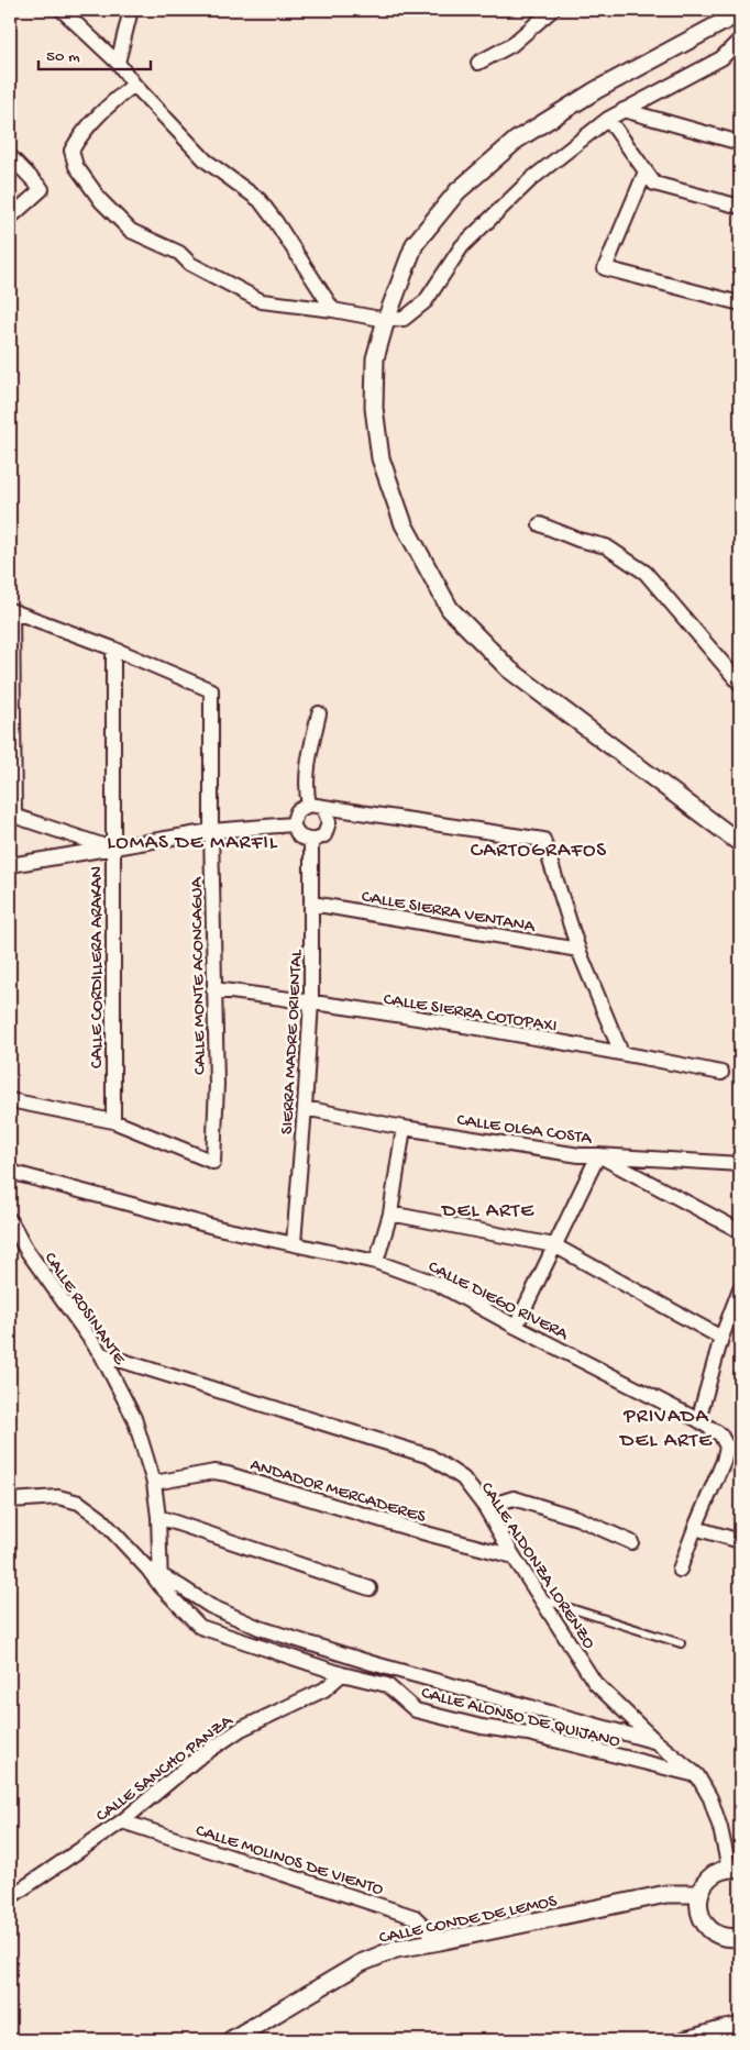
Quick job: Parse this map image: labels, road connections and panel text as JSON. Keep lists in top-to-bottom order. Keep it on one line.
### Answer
{"streets":{"street":["CALLE SIERRA VENTANA","CALLE CORDILLERA ARAKAN","CALLE MONTE ACONCAGUA","CALLE SIERRA COTOPAXI","SIERRA MADRE ORIENTAL","CALLE OLGA COSTA","CALLE DIEGO RIVERA","CALLE ROSINANTE","ANDADOR MERCADERES","CALLE ALDONZA LORENZO","CALLE ALONSO DE QUIJANO","CALLE SANCHO PANZA","CALLE MOLINOS DE VIENTO","CALLE CONDE DE LEMOS"]},"crossings":[["CALLE SIERRA VENTANA","SIERRA MADRE ORIENTAL"],["CALLE CORDILLERA ARAKAN","CALLE MONTE ACONCAGUA"],["CALLE MONTE ACONCAGUA","CALLE SIERRA COTOPAXI"],["CALLE SIERRA COTOPAXI","SIERRA MADRE ORIENTAL"],["SIERRA MADRE ORIENTAL","CALLE OLGA COSTA"],["SIERRA MADRE ORIENTAL","CALLE DIEGO RIVERA"],["CALLE ROSINANTE","ANDADOR MERCADERES"],["CALLE ROSINANTE","CALLE ALDONZA LORENZO"],["CALLE ROSINANTE","CALLE ALONSO DE QUIJANO"],["ANDADOR MERCADERES","CALLE ALDONZA LORENZO"],["CALLE ALDONZA LORENZO","CALLE ALONSO DE QUIJANO"],["CALLE ALONSO DE QUIJANO","CALLE SANCHO PANZA"],["CALLE SANCHO PANZA","CALLE MOLINOS DE VIENTO"],["CALLE MOLINOS DE VIENTO","CALLE CONDE DE LEMOS"]],"districts":["LOMAS DE MARFIL","CARTOGRAFOS","DEL ARTE","PRIVADA DEL ARTE"],"scale_bar":"50 m"}
